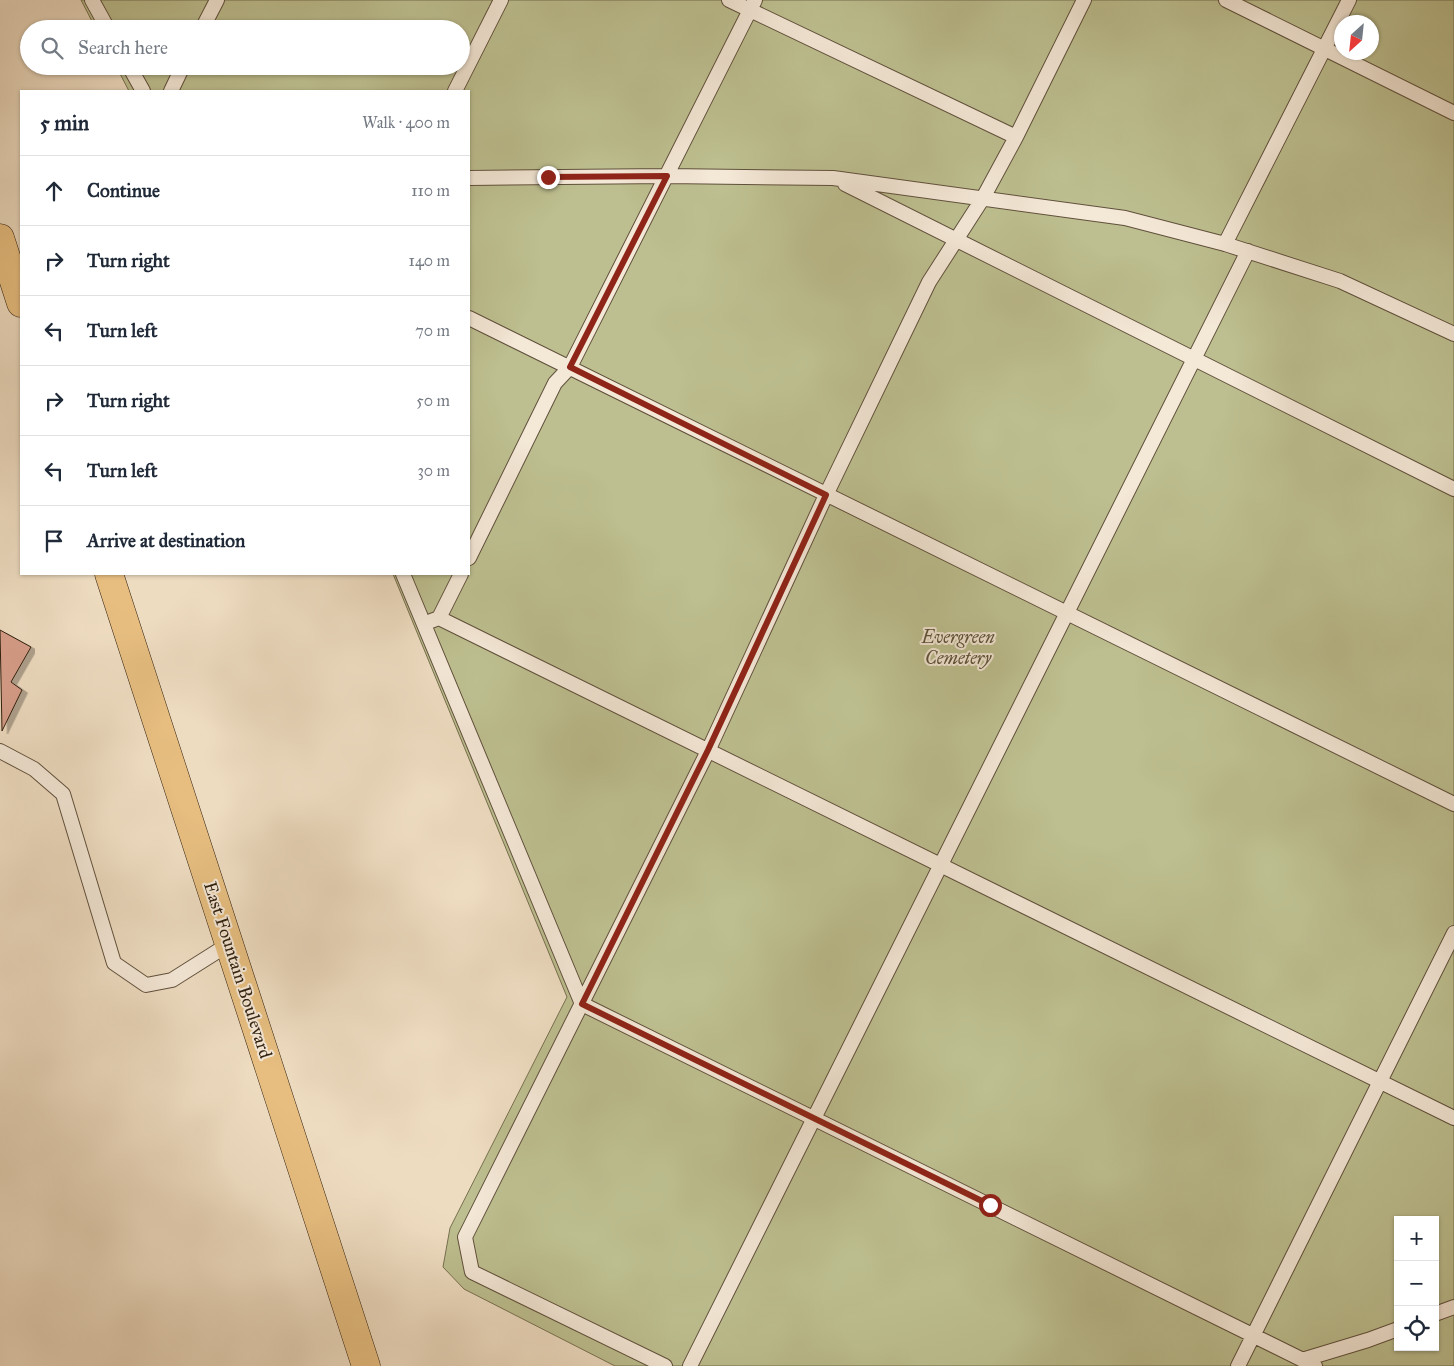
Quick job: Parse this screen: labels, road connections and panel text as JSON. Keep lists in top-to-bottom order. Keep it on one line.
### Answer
{"streets":{"main road":["East Fountain Boulevard"]},"parks":["Evergreen Cemetery"],"north":"bottom left","page":{"search":"Search here","heading":["5 min","Walk · 400 m"],"list":[["Continue","110 m"],["Turn right","140 m"],["Turn left","70 m"],["Turn right","50 m"],["Turn left","30 m"],"Arrive at destination"],"map_buttons":["+","−"]}}
